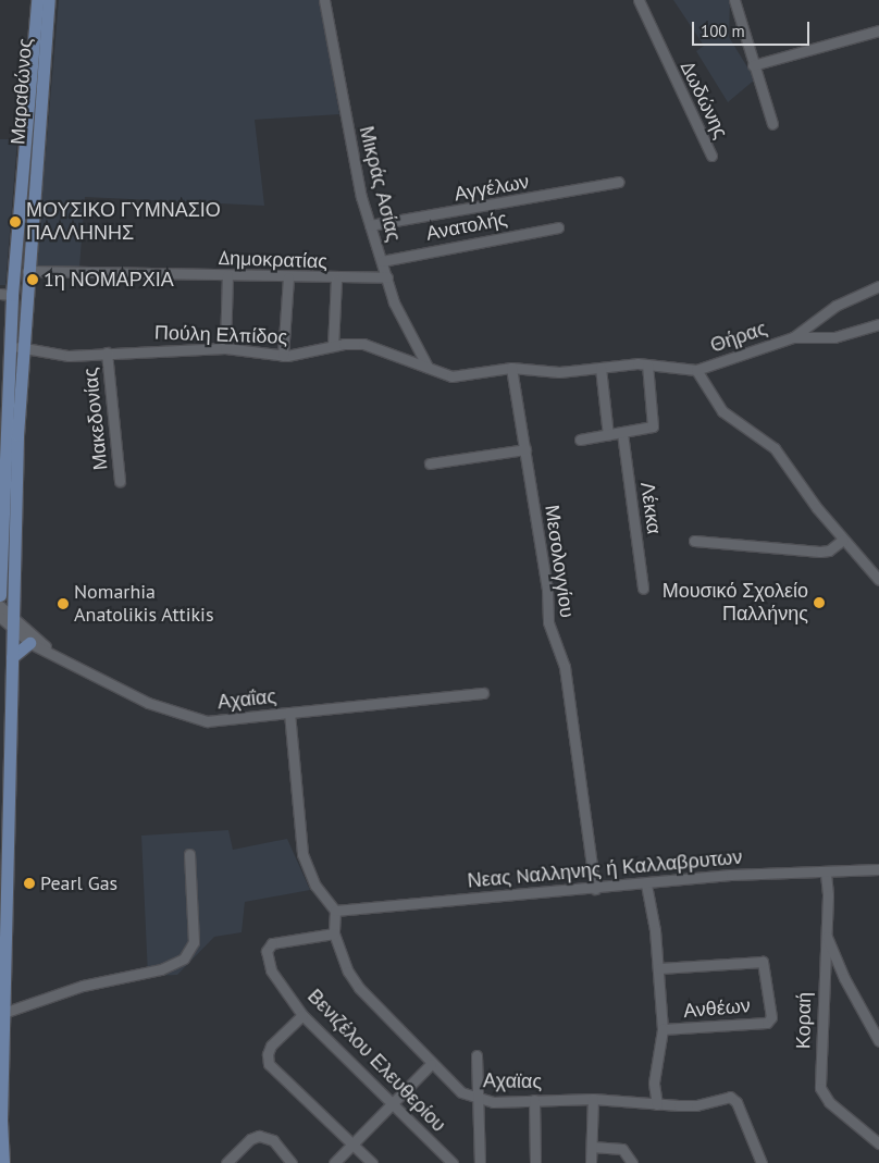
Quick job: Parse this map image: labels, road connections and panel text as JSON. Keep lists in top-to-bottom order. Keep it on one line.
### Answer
{"streets":{"main road":["Μαραθώνος"],"street":["Δωδώνης","Μικράς Ασίας","Αγγέλων","Ανατολής","Δημοκρατίας","Πούλη Ελπίδος","Θήρας","Μακεδονίας","Λέκκα","Μεσολογγίου","Αχαΐας","Νεας Nαλληνης ή Καλλαβρυτων","Ανθέων","Κοραή","Βενιζέλου Ελευθερίου","Αχαϊας"]},"crossings":[["Μαραθώνος","Δημοκρατίας"],["Μαραθώνος","Πούλη Ελπίδος"],["Μαραθώνος","Αχαΐας"],["Μικράς Ασίας","Αγγέλων"],["Μικράς Ασίας","Ανατολής"],["Μικράς Ασίας","Δημοκρατίας"],["Μικράς Ασίας","Πούλη Ελπίδος"],["Πούλη Ελπίδος","Θήρας"],["Πούλη Ελπίδος","Μακεδονίας"],["Πούλη Ελπίδος","Μεσολογγίου"],["Μεσολογγίου","Νεας Nαλληνης ή Καλλαβρυτων"],["Αχαΐας","Νεας Nαλληνης ή Καλλαβρυτων"],["Αχαΐας","Αχαϊας"],["Νεας Nαλληνης ή Καλλαβρυτων","Ανθέων"],["Νεας Nαλληνης ή Καλλαβρυτων","Κοραή"],["Νεας Nαλληνης ή Καλλαβρυτων","Αχαϊας"],["Βενιζέλου Ελευθερίου","Αχαϊας"]],"places":["ΜΟΥΣΙΚΟ ΓΥΜΝΑΣΙΟ ΠΑΛΛΗΝΗΣ","1η ΝΟΜΑΡΧΙΑ","Μουσικό Σχολείο Παλλήνης","Nomarhia Anatolikis Attikis","Pearl Gas"],"scale_bar":"100 m"}
